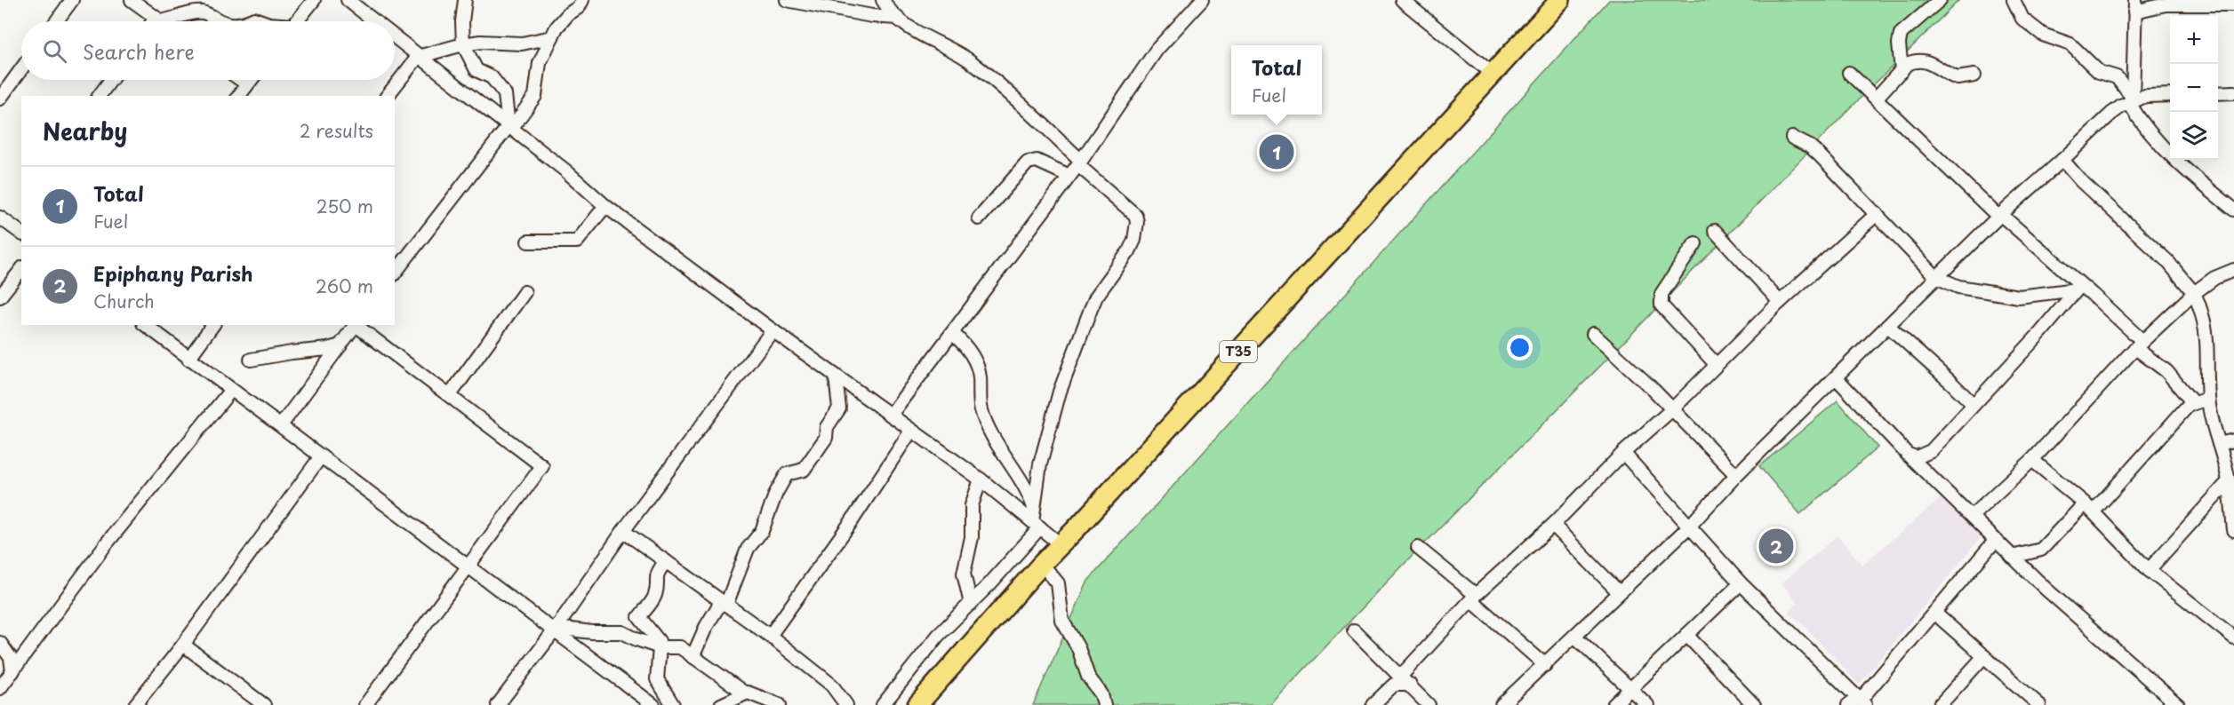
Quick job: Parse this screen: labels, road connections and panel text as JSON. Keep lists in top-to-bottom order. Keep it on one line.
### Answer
{"streets":{"highway":["T35"]},"page":{"map_buttons":["+","−"],"search":"Search here","popup":["Total","Fuel"],"heading":["Nearby","2 results"],"pins":["1","2"],"list":[{"mark":"1","name":"Total","note":"Fuel","value":"250 m"},{"mark":"2","name":"Epiphany Parish","note":"Church","value":"260 m"}]}}
